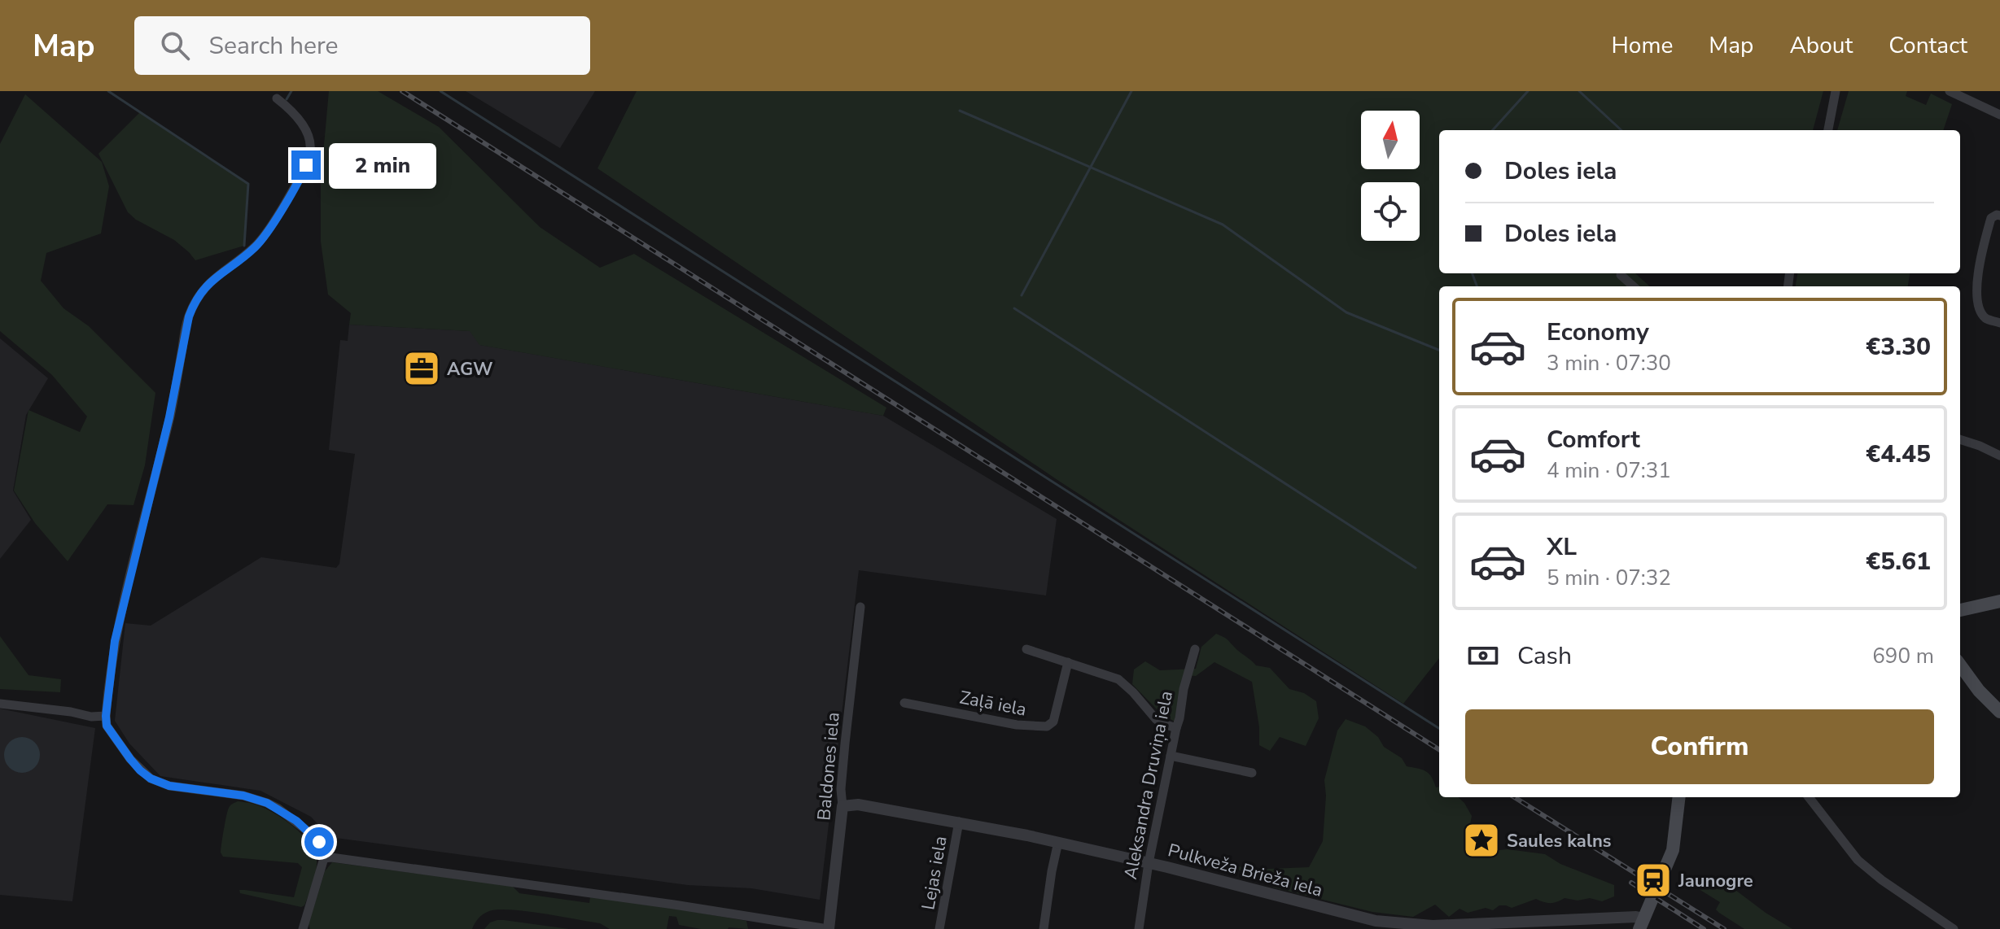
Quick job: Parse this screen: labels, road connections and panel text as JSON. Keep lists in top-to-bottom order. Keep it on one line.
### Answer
{"streets":{"street":["Zaļā iela","Baldones iela","Aleksandra Druviņa iela","Pulkveža Brieža iela","Lejas iela"]},"crossings":[["Baldones iela","Pulkveža Brieža iela"],["Aleksandra Druviņa iela","Pulkveža Brieža iela"],["Pulkveža Brieža iela","Lejas iela"]],"places":{"office":["AGW"],"place":["Saules kalns"],"station":["Jaunogre"]},"north":"top","page":{"header":"Map","search":"Search here","nav":["Home","Map","About","Contact"],"banner":["Doles iela","Doles iela"],"bubble":"2 min","list":[{"name":"Economy","note":"3 min · 07:30","value":"€3.30"},{"name":"Comfort","note":"4 min · 07:31","value":"€4.45"},{"name":"XL","note":"5 min · 07:32","value":"€5.61"}],"pay":["Cash","690 m"],"buttons":"Confirm"}}
